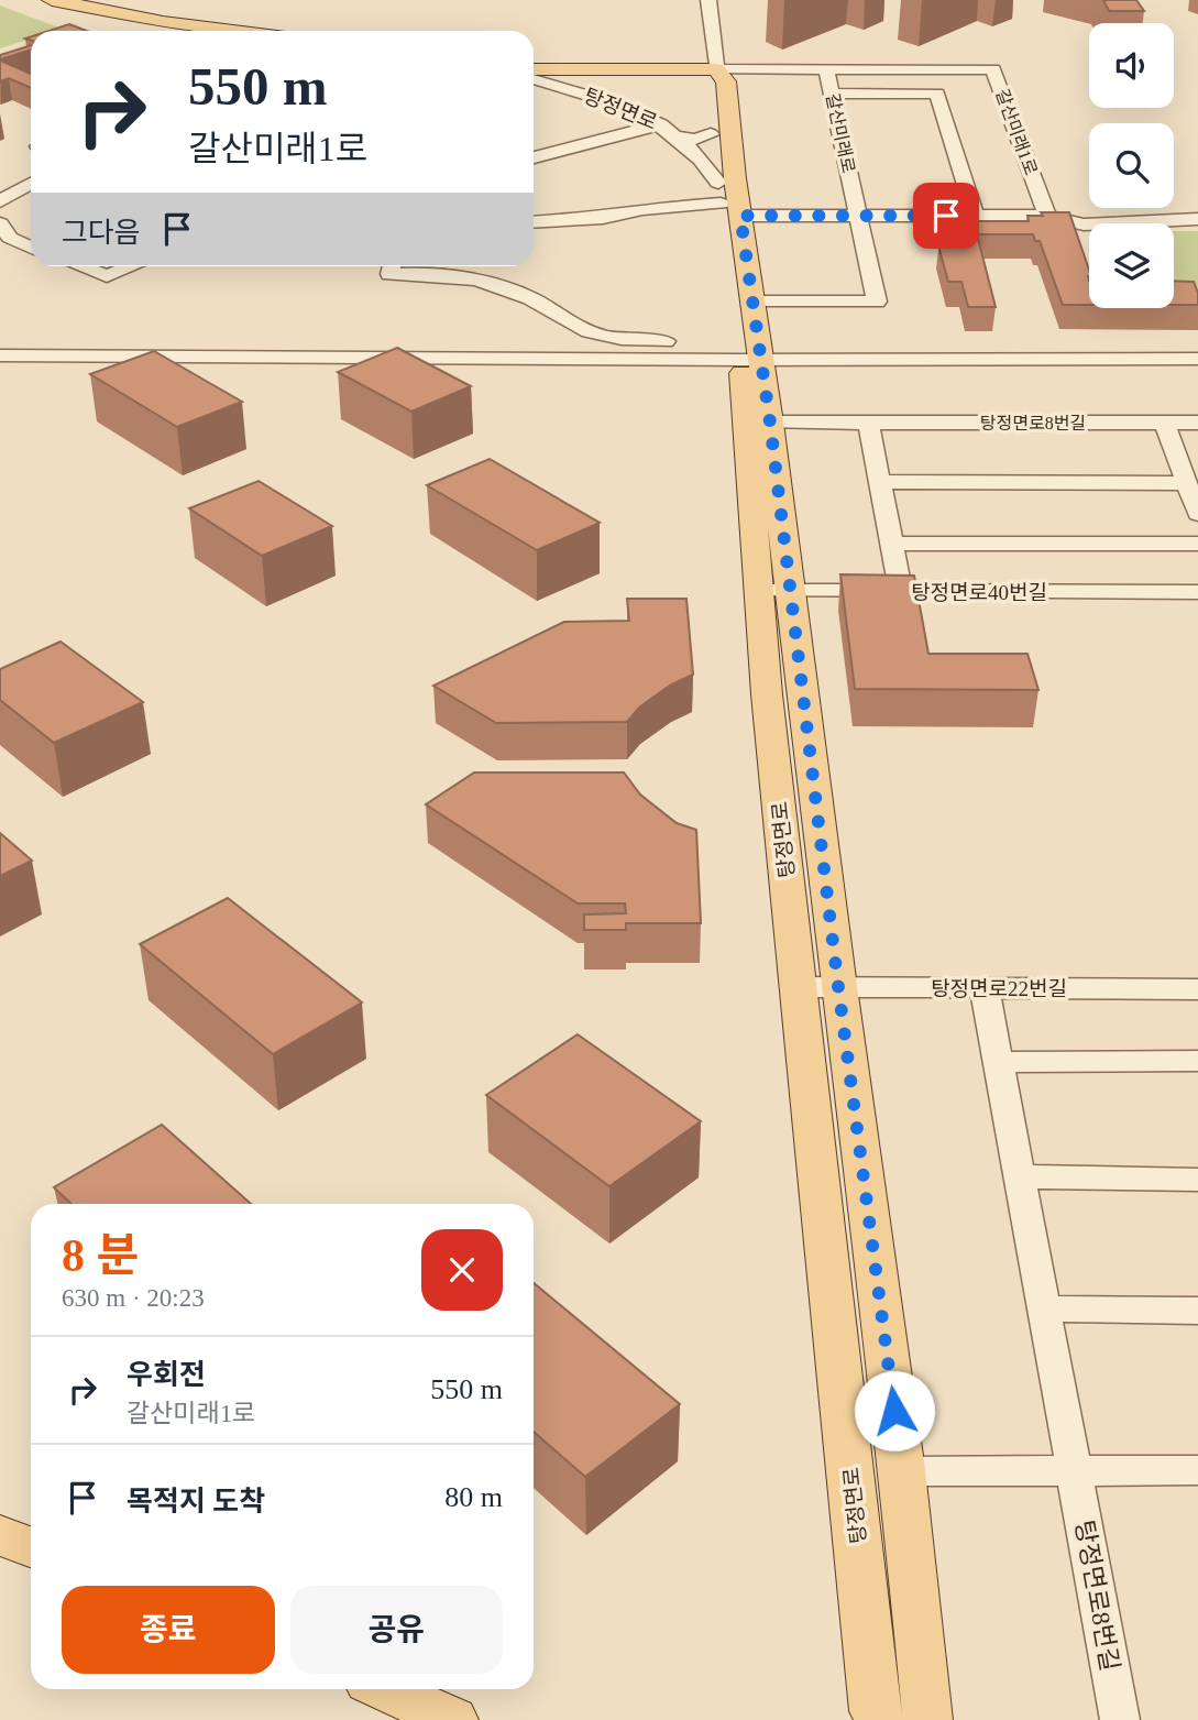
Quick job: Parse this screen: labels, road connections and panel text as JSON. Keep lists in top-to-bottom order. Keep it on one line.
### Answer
{"streets":{"main road":["탕정면로","갈산미래1로"],"street":["갈산미래로","탕정면로8번길","탕정면로40번길","탕정면로22번길"]},"crossings":[["탕정면로","갈산미래로"],["탕정면로","탕정면로8번길"],["탕정면로","탕정면로40번길"],["탕정면로","탕정면로22번길"],["갈산미래1로","갈산미래로"],["탕정면로8번길","탕정면로22번길"]],"page":{"turn":["550 m","갈산미래1로"],"then":"그다음","heading":["8 분","630 m · 20:23"],"list":[{"name":"우회전","note":"갈산미래1로","value":"550 m"},{"name":"목적지 도착","value":"80 m"}],"buttons":["종료","공유"]}}
